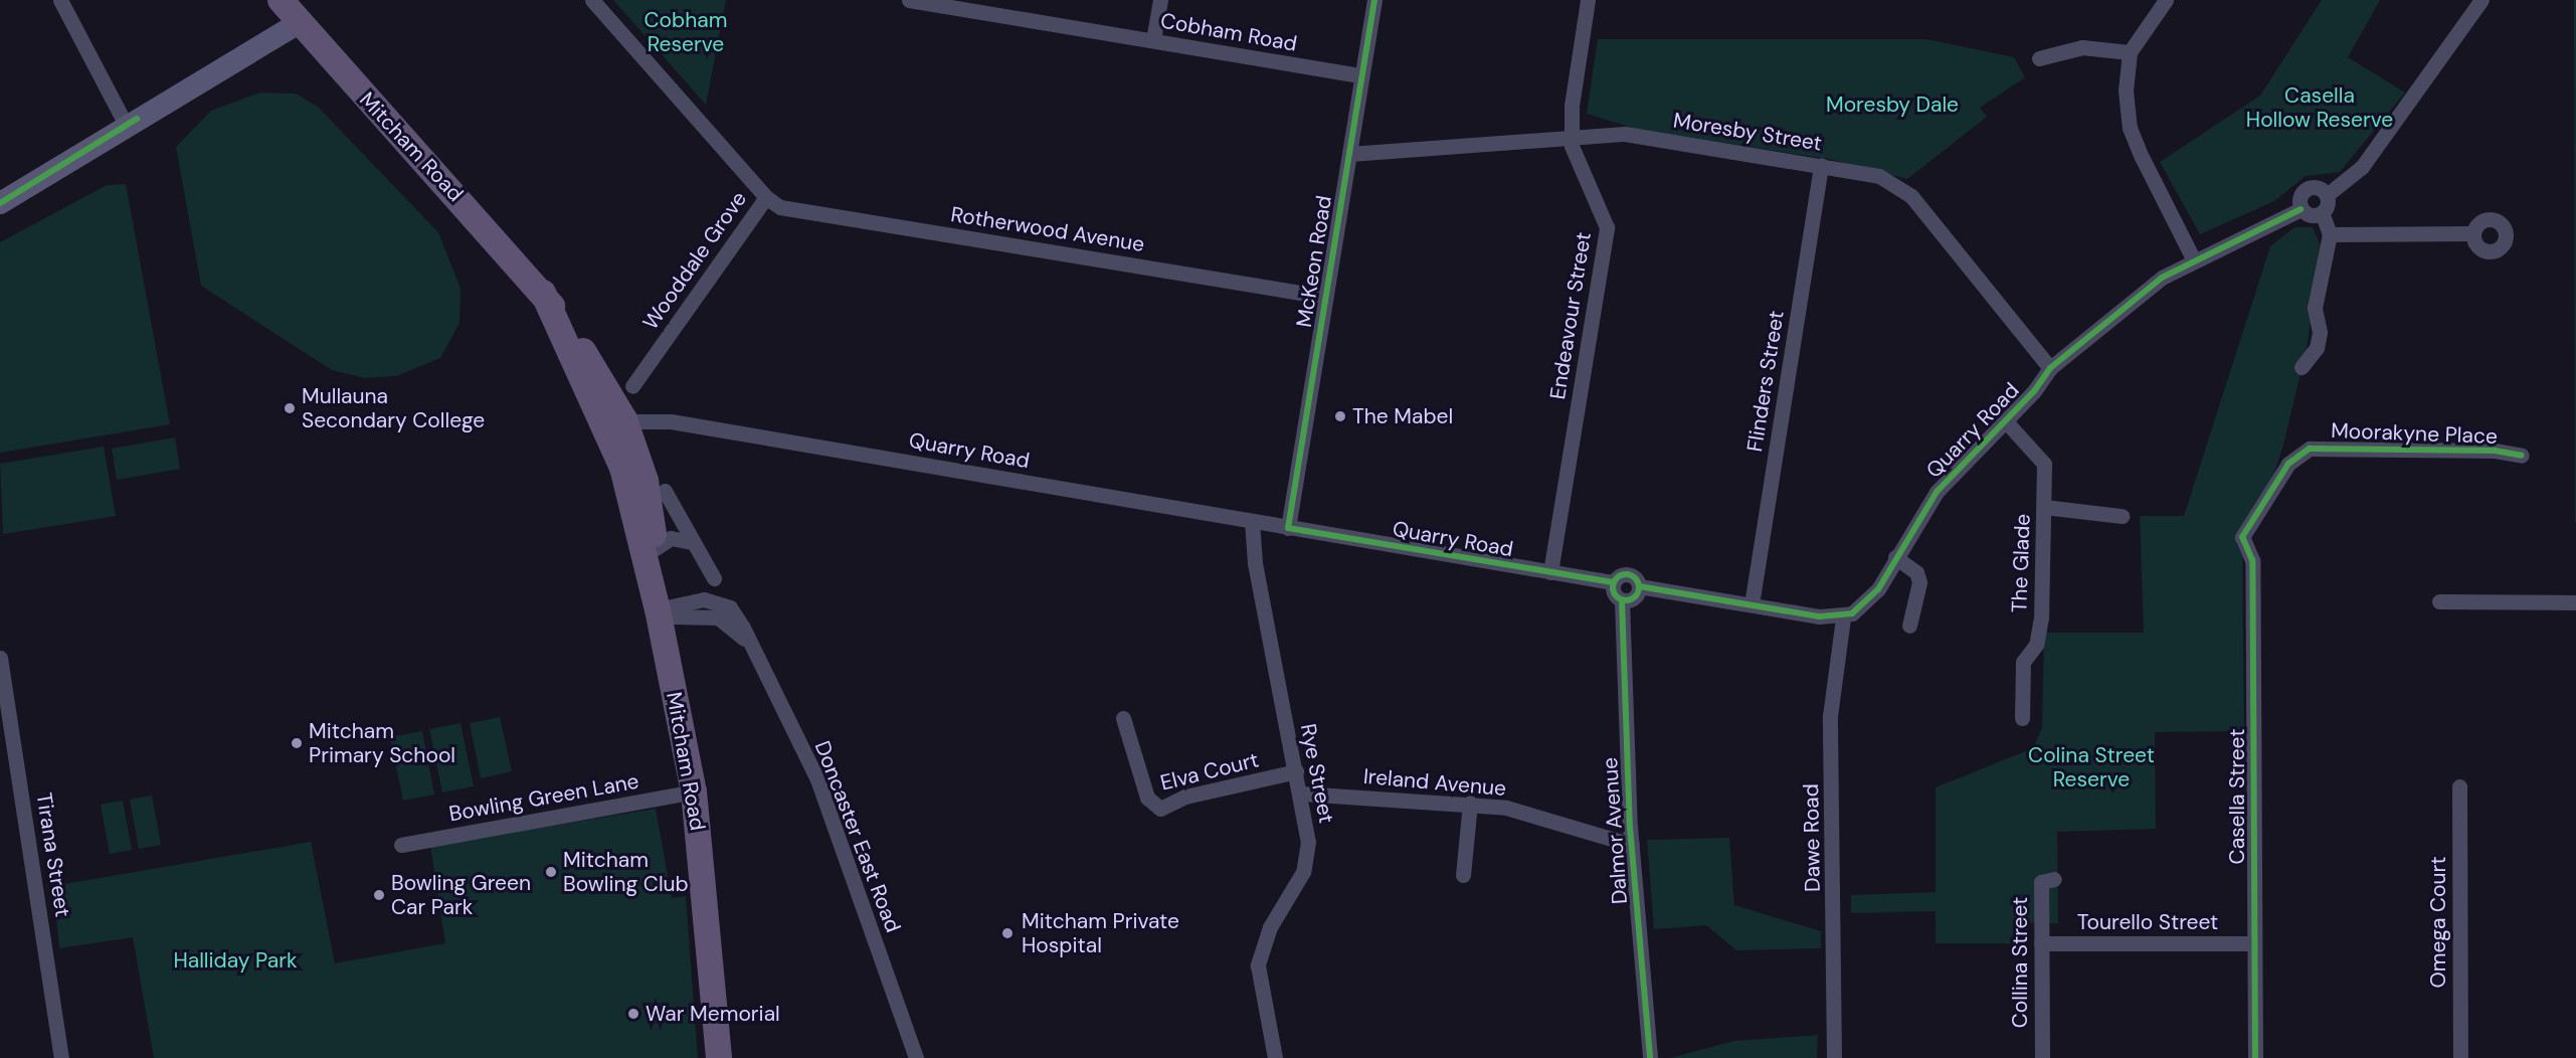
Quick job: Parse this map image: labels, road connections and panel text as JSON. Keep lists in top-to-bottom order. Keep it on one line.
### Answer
{"streets":{"main road":["Mitcham Road"],"street":["Cobham Road","Moresby Street","Rotherwood Avenue","Wooddale Grove","McKeon Road","Endeavour Street","Flinders Street","Quarry Road","Moorakyne Place","The Glade","Elva Court","Rye Street","Ireland Avenue","Casella Street","Bowling Green Lane","Dalmor Avenue","Doncaster East Road","Dawe Road","Tirana Street","Tourello Street","Omega Court","Collina Street"]},"crossings":[["Cobham Road","McKeon Road"],["Moresby Street","McKeon Road"],["Moresby Street","Endeavour Street"],["Moresby Street","Flinders Street"],["Moresby Street","Quarry Road"],["Mitcham Road","Quarry Road"],["Mitcham Road","Bowling Green Lane"],["Mitcham Road","Doncaster East Road"],["Rotherwood Avenue","Wooddale Grove"],["Rotherwood Avenue","McKeon Road"],["McKeon Road","Quarry Road"],["Endeavour Street","Quarry Road"],["Flinders Street","Quarry Road"],["Quarry Road","The Glade"],["Quarry Road","Rye Street"],["Quarry Road","Dalmor Avenue"],["Quarry Road","Dawe Road"],["Moorakyne Place","Casella Street"],["Elva Court","Rye Street"],["Rye Street","Ireland Avenue"],["Ireland Avenue","Dalmor Avenue"],["Casella Street","Tourello Street"],["Tourello Street","Collina Street"]],"parks":["Cobham Reserve","Casella Hollow Reserve","Moresby Dale","Colina Street Reserve","Halliday Park"],"places":["Mullauna Secondary College","The Mabel","Mitcham Primary School","Mitcham Bowling Club","Bowling Green Car Park","Mitcham Private Hospital","War Memorial"]}
